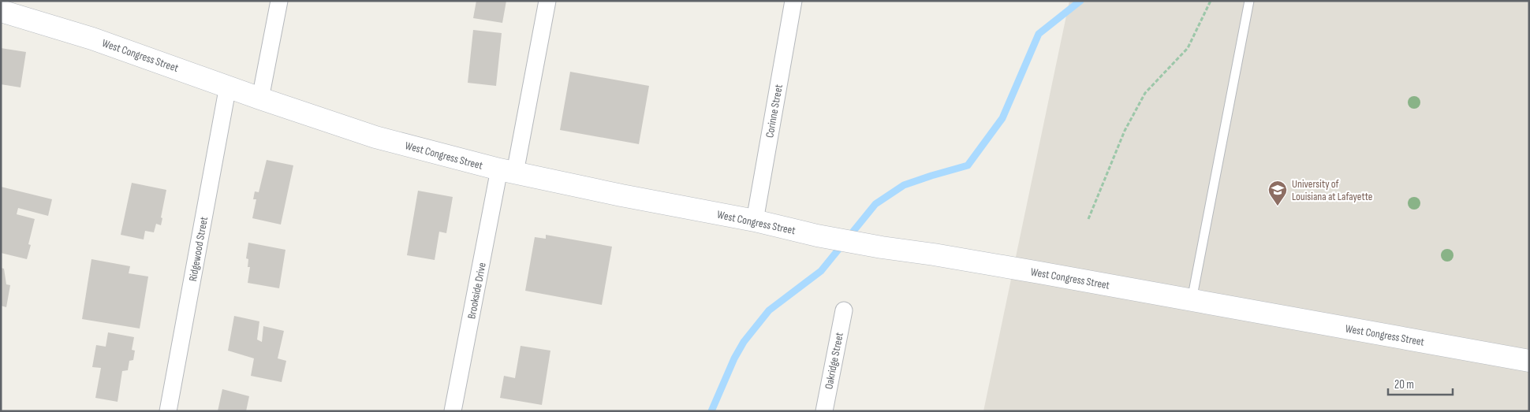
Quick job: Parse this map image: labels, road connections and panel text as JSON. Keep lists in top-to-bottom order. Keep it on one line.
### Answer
{"streets":{"main road":["West Congress Street"],"street":["Corinne Street","Ridgewood Street","Brookside Drive","Oakridge Street"]},"crossings":[["West Congress Street","Corinne Street"],["West Congress Street","Ridgewood Street"],["West Congress Street","Brookside Drive"]],"places":{"school or university":["University of Louisiana at Lafayette"]},"scale_bar":"20 m"}
